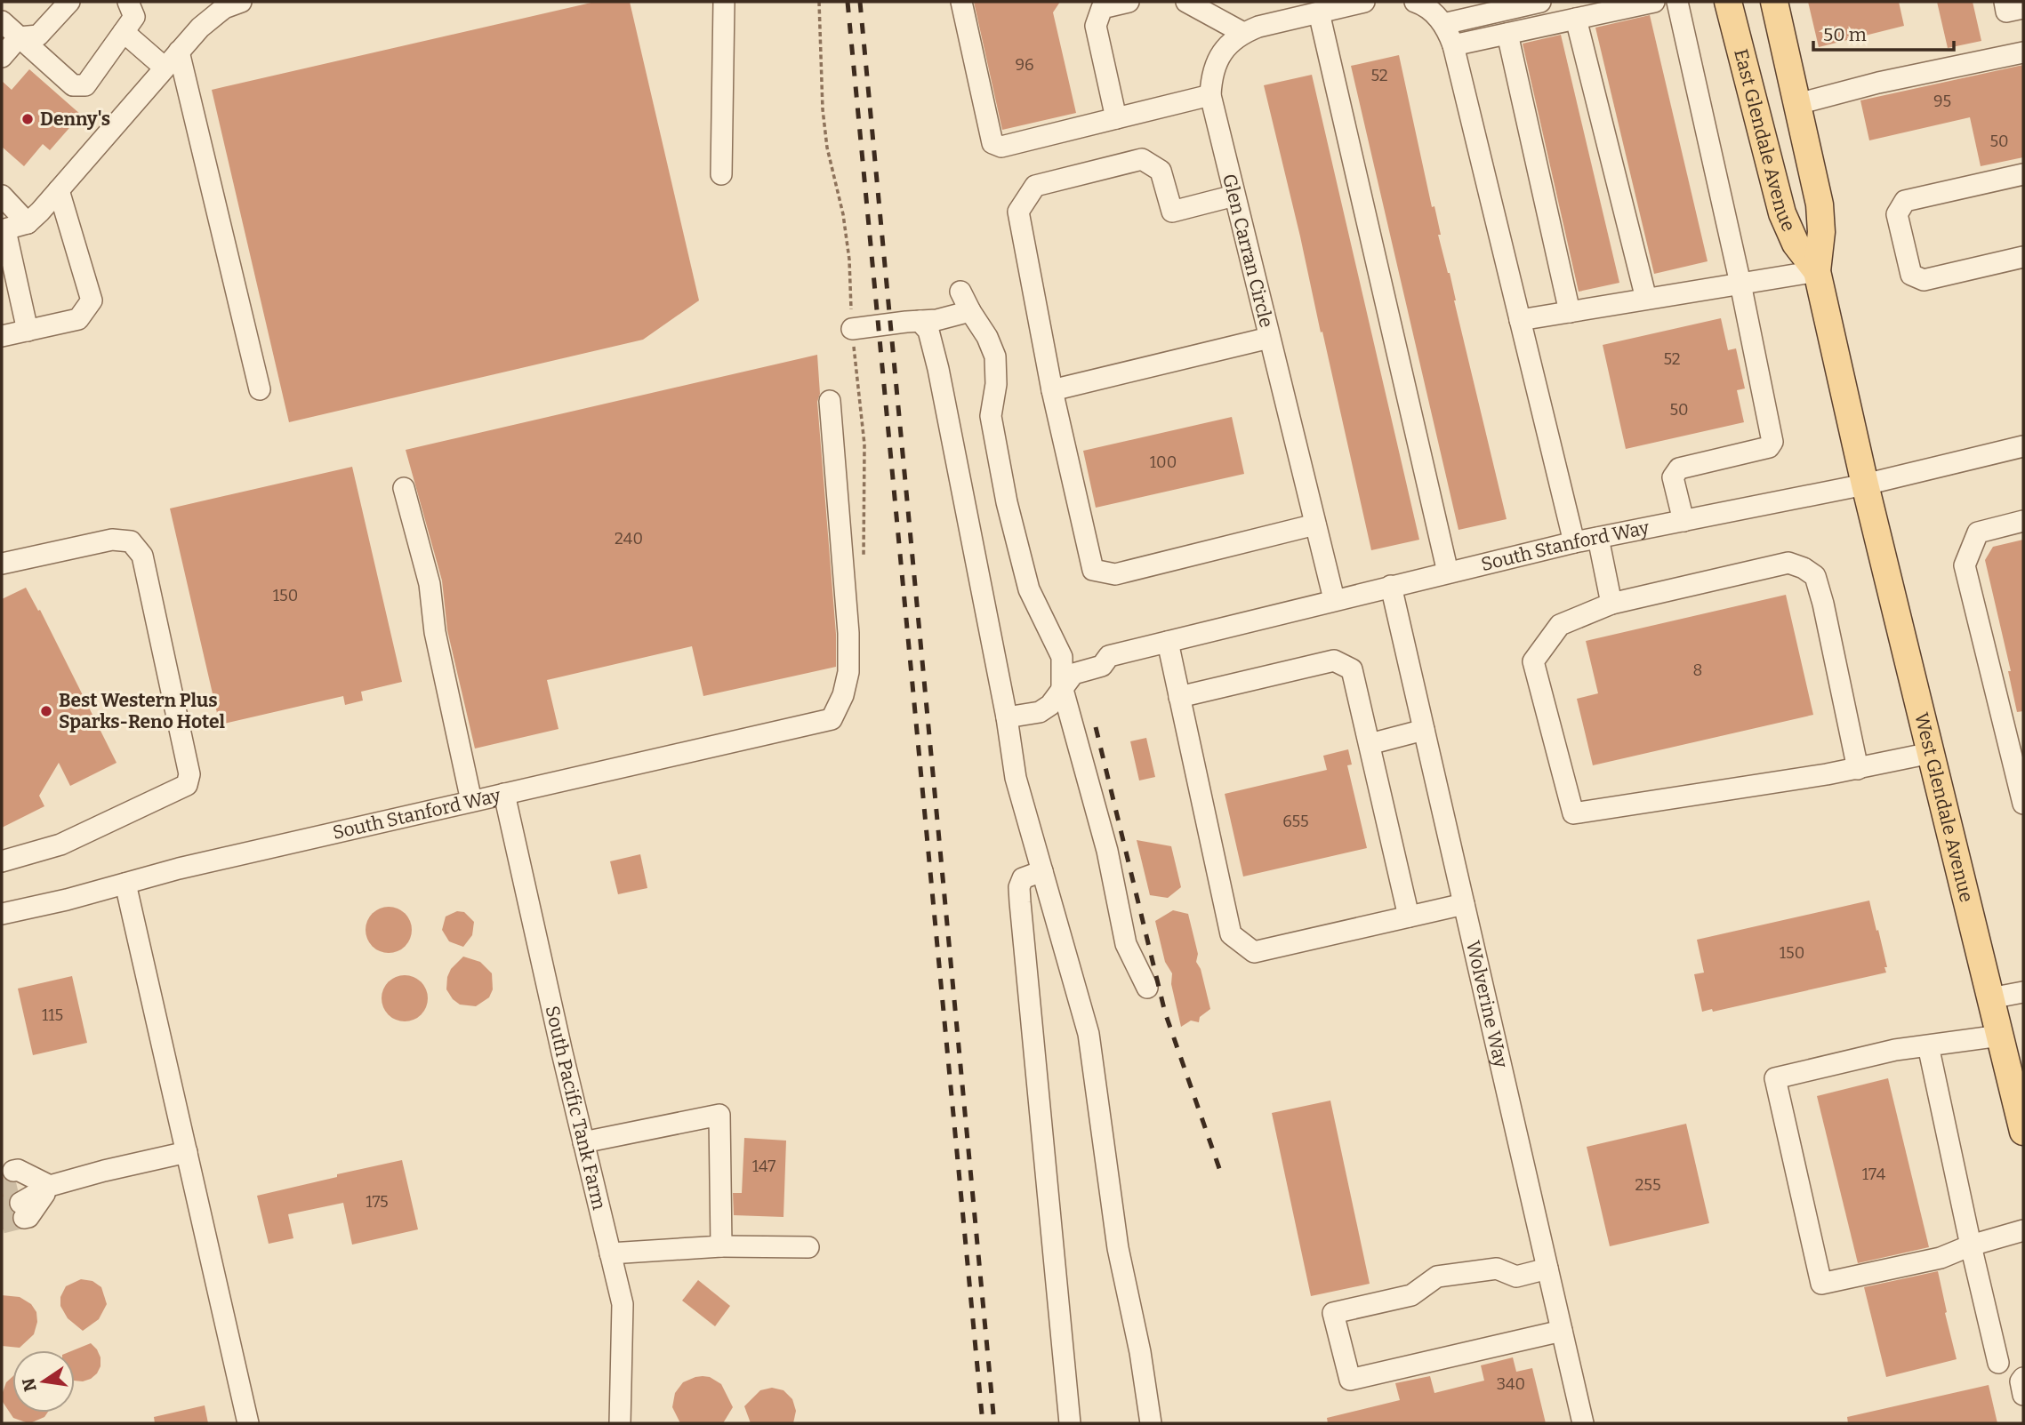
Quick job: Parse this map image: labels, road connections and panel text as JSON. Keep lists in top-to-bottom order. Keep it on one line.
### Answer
{"streets":{"main road":["East Glendale Avenue","West Glendale Avenue"],"street":["Glen Carran Circle","South Stanford Way","Wolverine Way","South Pacific Tank Farm"]},"crossings":[["East Glendale Avenue","South Stanford Way"],["East Glendale Avenue","West Glendale Avenue"],["Glen Carran Circle","South Stanford Way"],["South Stanford Way","West Glendale Avenue"],["South Stanford Way","Wolverine Way"],["South Stanford Way","South Pacific Tank Farm"]],"places":["Denny's","Best Western Plus Sparks-Reno Hotel"],"house_numbers":["96","52","95","50","52","50","100","240","150","8","655","150","115","147","174","255","175","340"],"scale_bar":"50 m","north":"left"}
